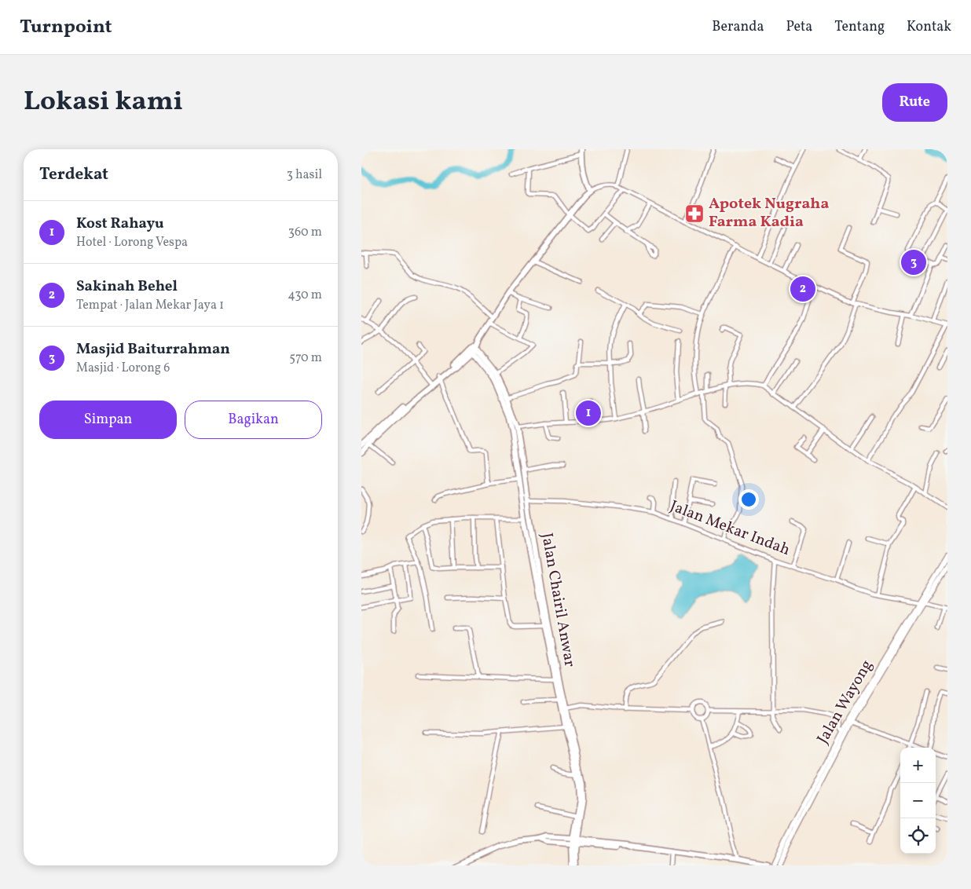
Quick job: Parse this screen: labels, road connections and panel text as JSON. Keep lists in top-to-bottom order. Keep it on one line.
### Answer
{"streets":{"main road":["Jalan Chairil Anwar"],"street":["Jalan Mekar Indah","Jalan Wayong"]},"crossings":[["Jalan Mekar Indah","Jalan Chairil Anwar"],["Jalan Mekar Indah","Jalan Wayong"]],"places":{"pharmacy":["Apotek Nugraha Farma Kadia"]},"page":{"header":"Turnpoint","nav":["Beranda","Peta","Tentang","Kontak"],"title":"Lokasi kami","buttons":["Rute",["Simpan","Bagikan"]],"heading":["Terdekat","3 hasil"],"list":[{"mark":"1","name":"Kost Rahayu","note":"Hotel · Lorong Vespa","value":"360 m"},{"mark":"2","name":"Sakinah Behel","note":"Tempat · Jalan Mekar Jaya 1","value":"430 m"},{"mark":"3","name":"Masjid Baiturrahman","note":"Masjid · Lorong 6","value":"570 m"}],"pins":["3","2","1"],"map_buttons":["+","−"]}}
